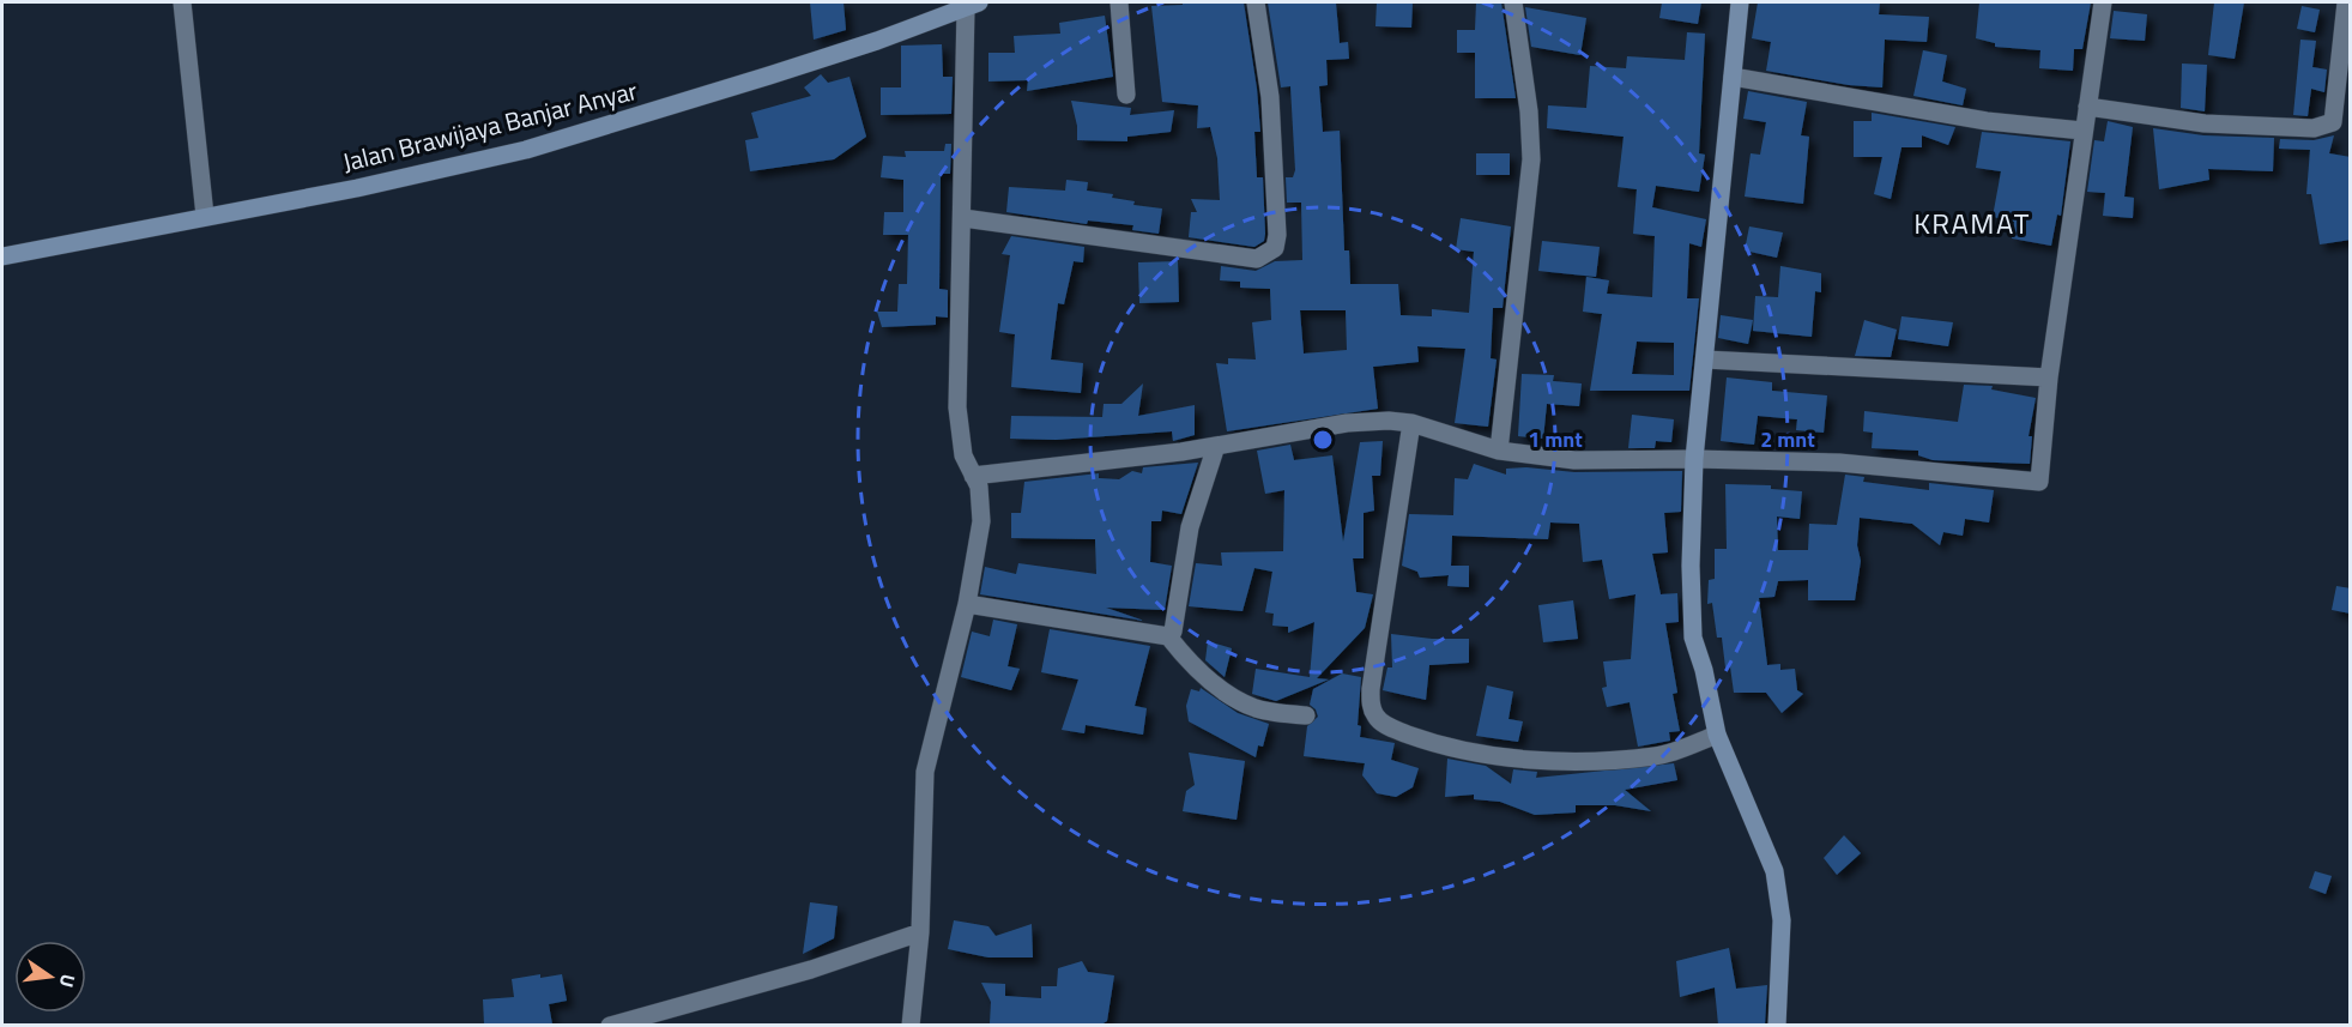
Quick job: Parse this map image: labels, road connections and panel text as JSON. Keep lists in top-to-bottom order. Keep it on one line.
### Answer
{"streets":{"street":["Jalan Brawijaya Banjar Anyar"]},"districts":["KRAMAT"],"north":"right","rings":["1 mnt","2 mnt"]}
